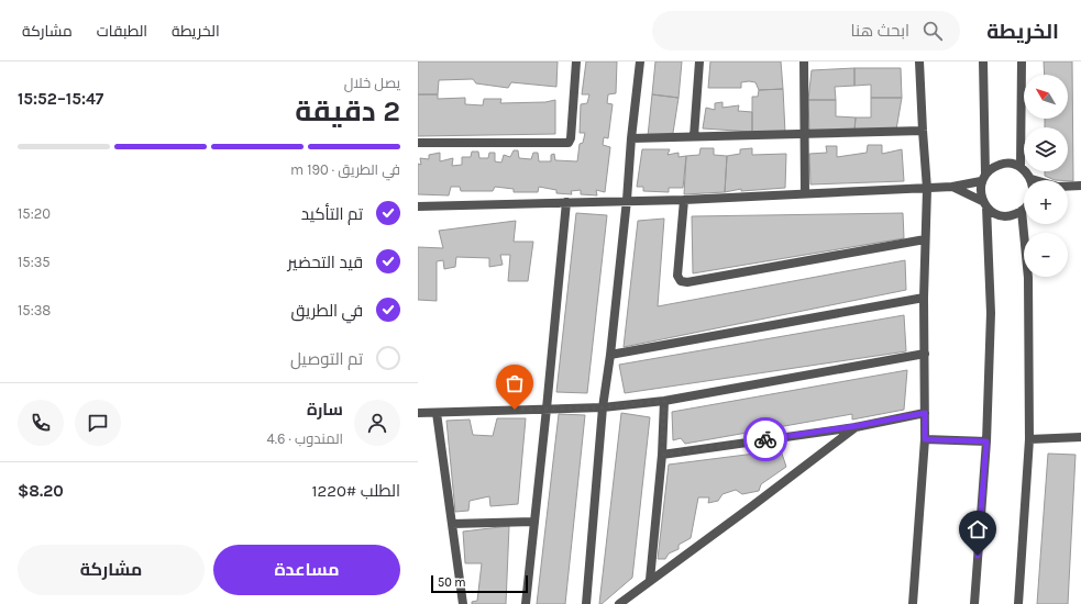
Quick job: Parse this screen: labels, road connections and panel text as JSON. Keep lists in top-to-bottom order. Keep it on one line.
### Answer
{"scale_bar":"50 m","north":"top left","page":{"header":"الخريطة","search":"ابحث هنا","nav":["الخريطة","الطبقات","مشاركة"],"heading":["2 دقيقة","يصل خلال","15:47–15:52"],"panel":["سارة","المندوب · 4.6","الطلب #1220","$8.20"],"map_buttons":["+","−"],"bar":"في الطريق · 190 m","list":[["تم التأكيد","15:20"],["قيد التحضير","15:35"],["في الطريق","15:38"],"تم التوصيل"],"buttons":["مساعدة","مشاركة"],"scale":"50 m"}}
